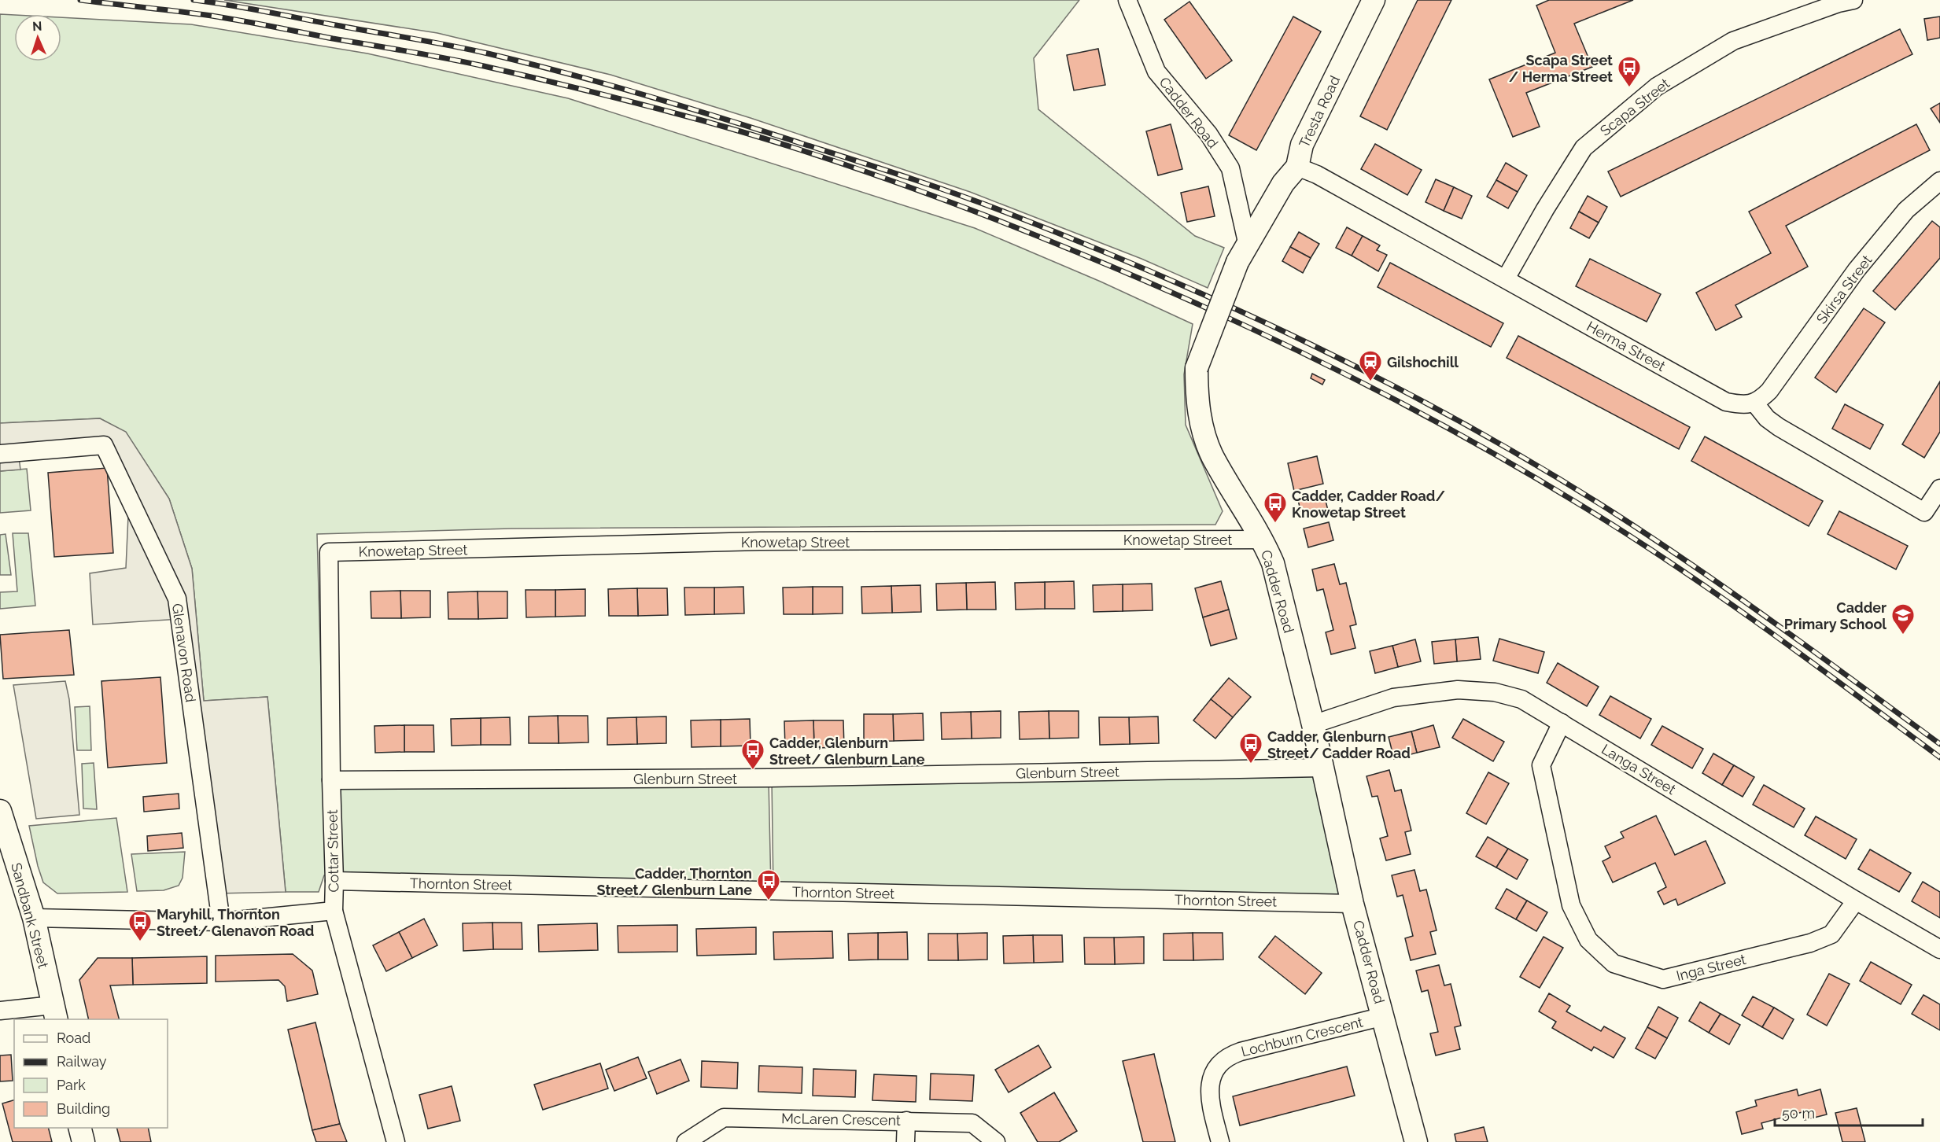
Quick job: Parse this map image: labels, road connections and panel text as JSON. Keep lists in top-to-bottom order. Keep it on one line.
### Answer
{"streets":{"street":["Scapa Street","Tresta Road","Cadder Road","Skirsa Street","Herma Street","Knowetap Street","Glenavon Road","Langa Street","Glenburn Street","Cottar Street","Thornton Street","Sandbank Street","Inga Street","Lochburn Crescent","McLaren Crescent"]},"crossings":[["Scapa Street","Herma Street"],["Tresta Road","Cadder Road"],["Tresta Road","Herma Street"],["Cadder Road","Knowetap Street"],["Cadder Road","Langa Street"],["Cadder Road","Glenburn Street"],["Cadder Road","Thornton Street"],["Cadder Road","Lochburn Crescent"],["Skirsa Street","Herma Street"],["Knowetap Street","Cottar Street"],["Langa Street","Inga Street"],["Glenburn Street","Cottar Street"],["Cottar Street","Thornton Street"]],"places":{"bus stop":["Scapa Street / Herma Street","Cadder, Cadder Road/ Knowetap Street","Cadder, Glenburn Street/ Cadder Road","Cadder, Glenburn Street/ Glenburn Lane","Cadder, Thornton Street/ Glenburn Lane","Maryhill, Thornton Street/ Glenavon Road"],"station":["Gilshochill"],"school or university":["Cadder Primary School"]},"legend":["Road","Railway","Park","Building"],"scale_bar":"50 m","north":"top"}
